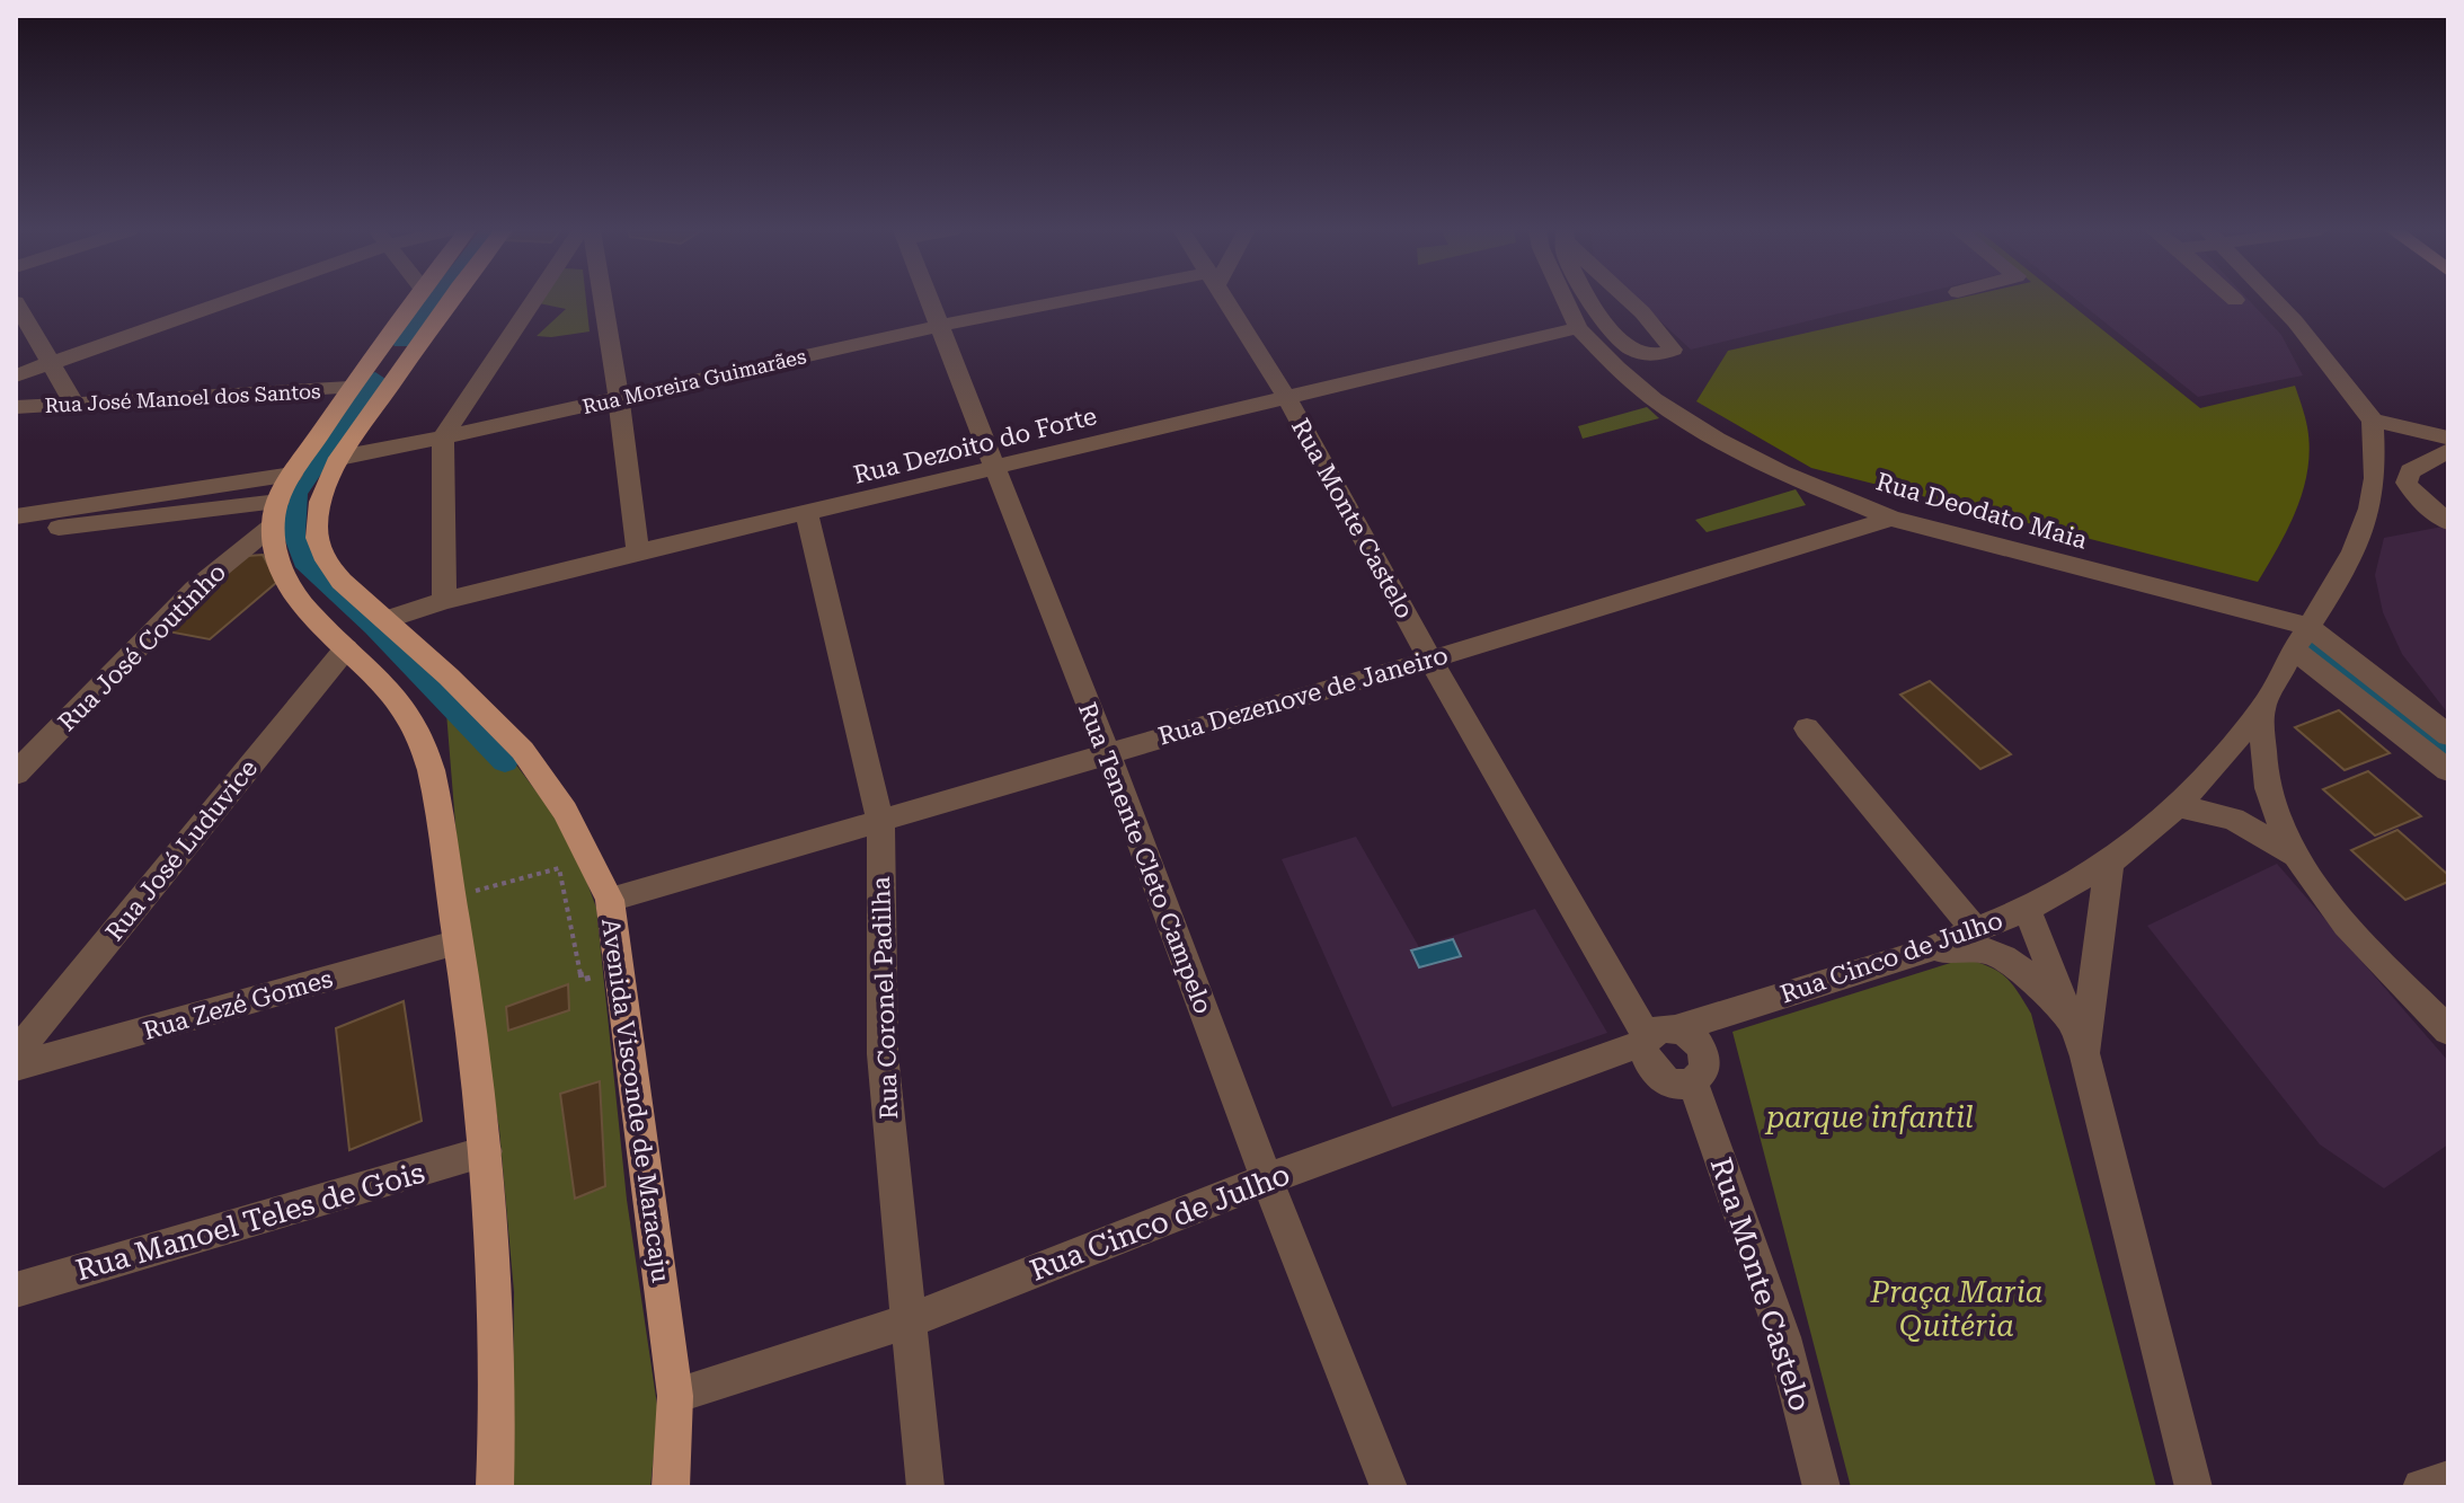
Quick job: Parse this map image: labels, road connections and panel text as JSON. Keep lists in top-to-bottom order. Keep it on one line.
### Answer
{"streets":{"main road":["Avenida Visconde de Maracaju"],"street":["Rua Moreira Guimarães","Rua José Manoel dos Santos","Rua Dezoito do Forte","Rua Deodato Maia","Rua Monte Castelo","Rua José Coutinho","Rua Dezenove de Janeiro","Rua José Luduvice","Rua Tenente Cleto Campelo","Rua Cinco de Julho","Rua Coronel Padilha","Rua Zezé Gomes","Rua Manoel Teles de Gois"]},"crossings":[["Rua Moreira Guimarães","Rua Tenente Cleto Campelo"],["Rua Moreira Guimarães","Avenida Visconde de Maracaju"],["Rua Dezoito do Forte","Rua Deodato Maia"],["Rua Dezoito do Forte","Rua Monte Castelo"],["Rua Dezoito do Forte","Rua Tenente Cleto Campelo"],["Rua Dezoito do Forte","Rua Coronel Padilha"],["Rua Dezoito do Forte","Avenida Visconde de Maracaju"],["Rua Deodato Maia","Rua Dezenove de Janeiro"],["Rua Deodato Maia","Rua Cinco de Julho"],["Rua Monte Castelo","Rua Dezenove de Janeiro"],["Rua Monte Castelo","Rua Cinco de Julho"],["Rua Dezenove de Janeiro","Rua Tenente Cleto Campelo"],["Rua Dezenove de Janeiro","Rua Coronel Padilha"],["Rua Dezenove de Janeiro","Avenida Visconde de Maracaju"],["Rua Tenente Cleto Campelo","Rua Cinco de Julho"],["Rua Cinco de Julho","Rua Coronel Padilha"],["Rua Cinco de Julho","Avenida Visconde de Maracaju"]],"parks":["parque infantil","Praça Maria Quitéria"]}
